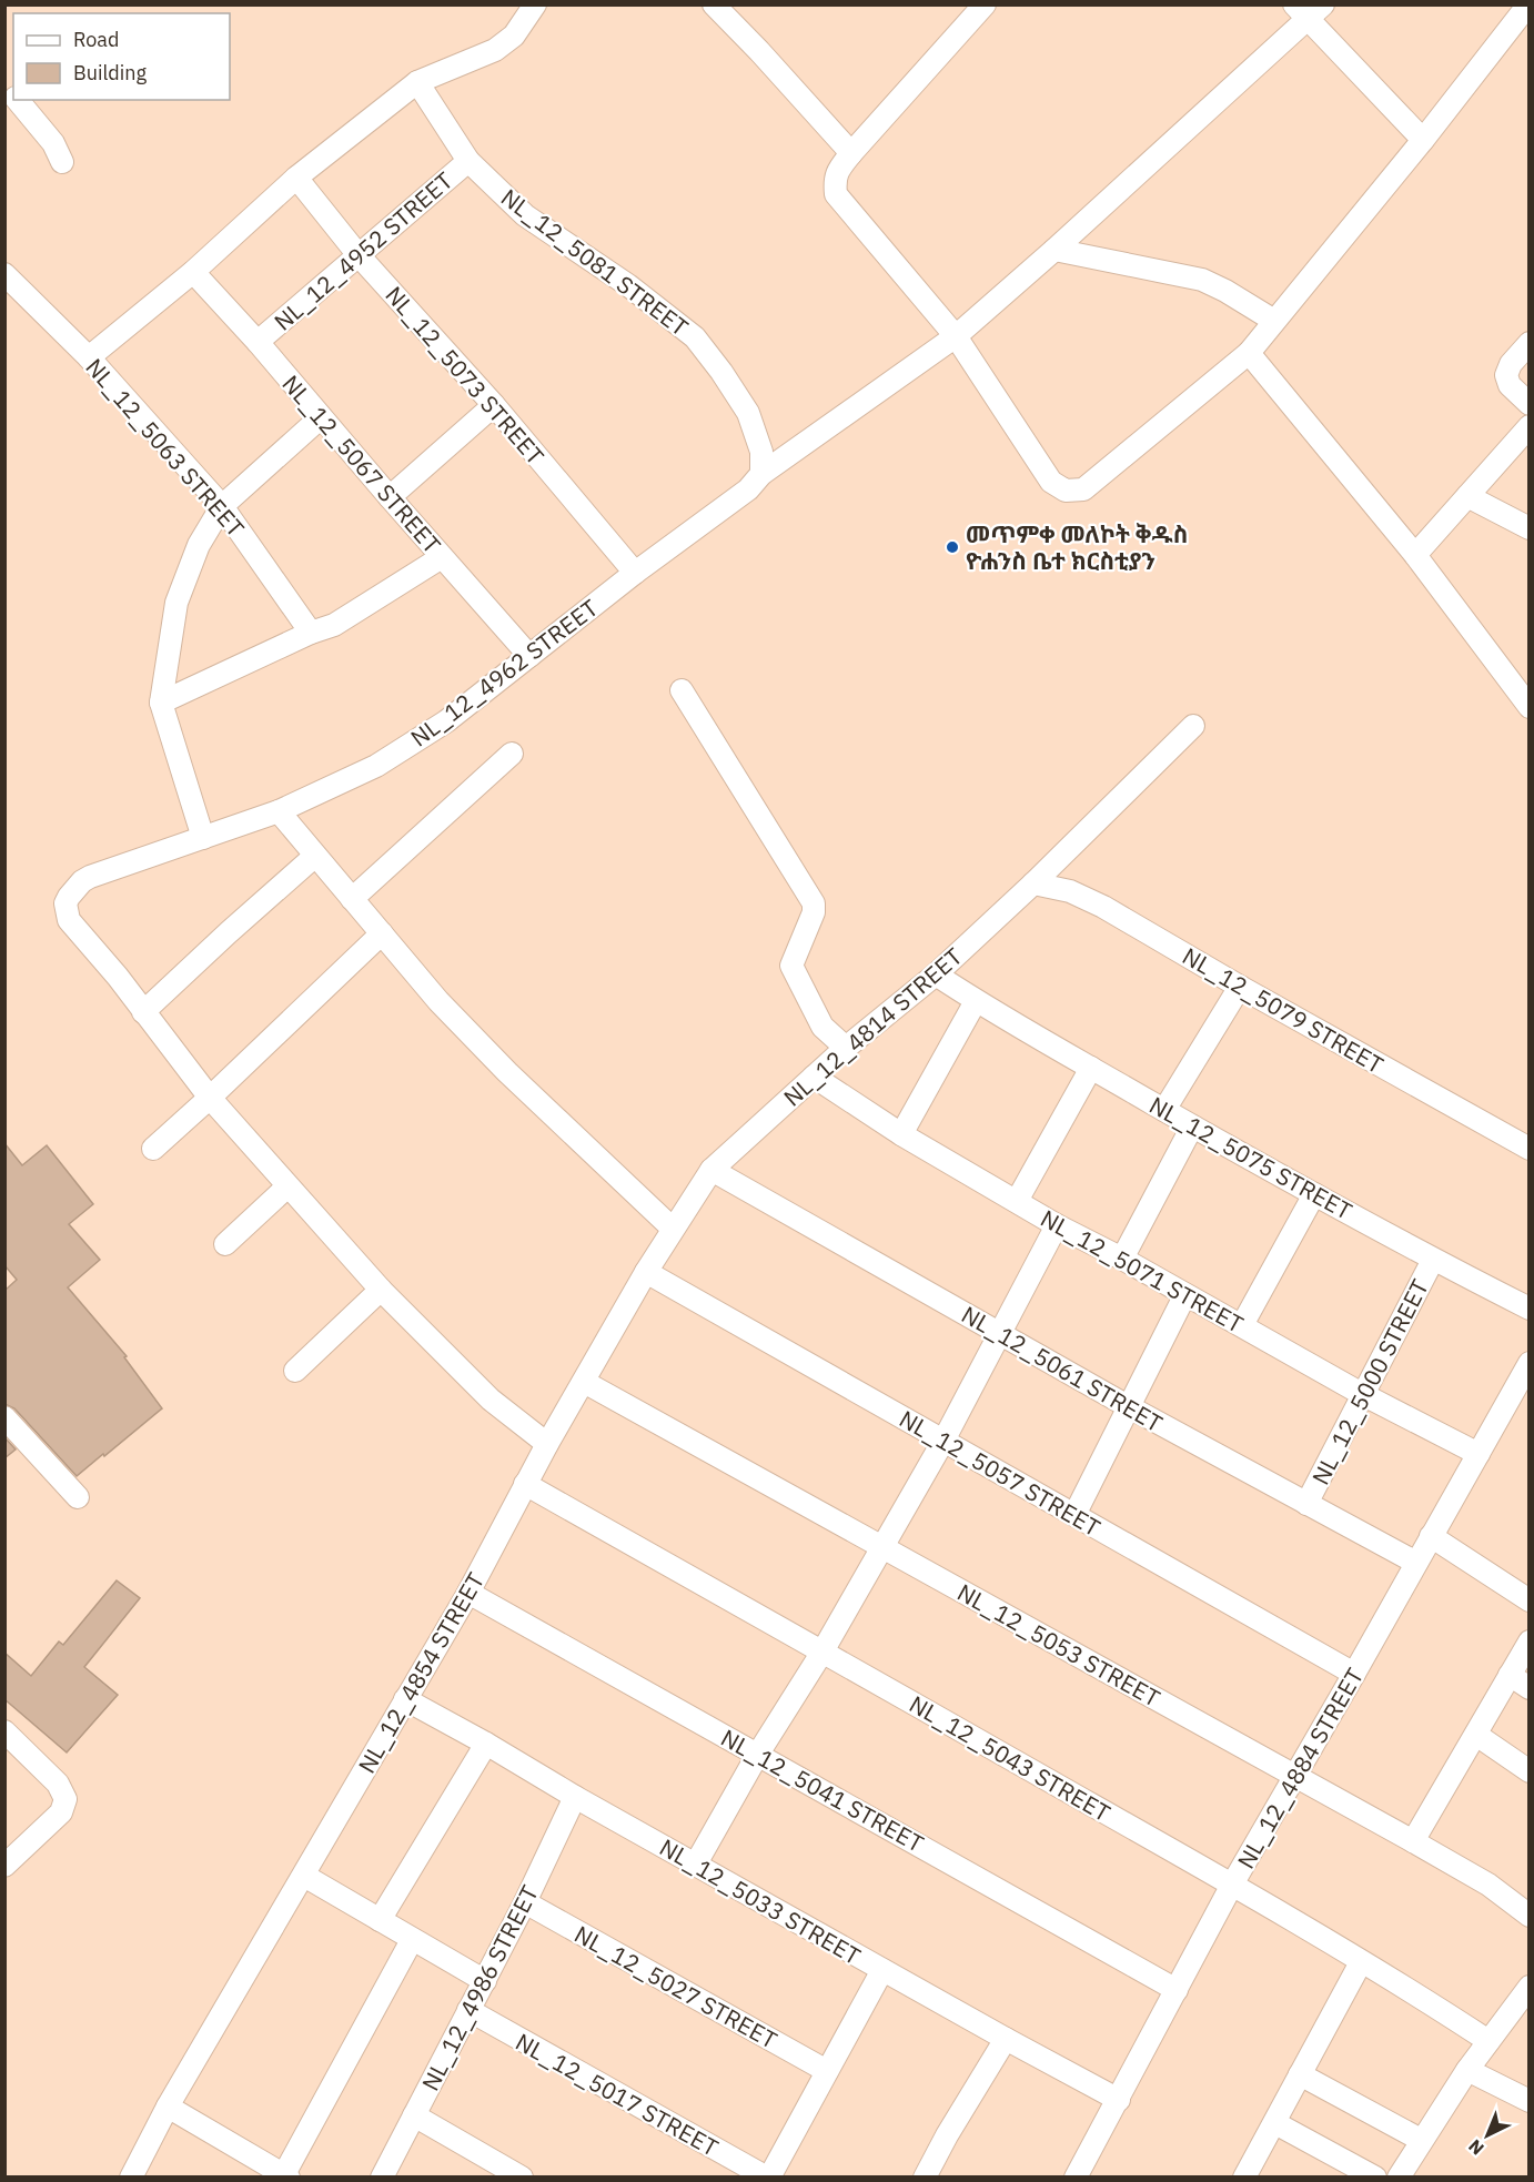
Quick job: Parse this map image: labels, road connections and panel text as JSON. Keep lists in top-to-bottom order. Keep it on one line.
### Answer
{"streets":{"street":["NL_12_4952 STREET","NL_12_5081 STREET","NL_12_5073 STREET","NL_12_5063 STREET","NL_12_5067 STREET","NL_12_4962 STREET","NL_12_5079 STREET","NL_12_4814 STREET","NL_12_5075 STREET","NL_12_5071 STREET","NL_12_5061 STREET","NL_12_5000 STREET","NL_12_5057 STREET","NL_12_5053 STREET","NL_12_4854 STREET","NL_12_5043 STREET","NL_12_4884 STREET","NL_12_5041 STREET","NL_12_5033 STREET","NL_12_5027 STREET","NL_12_4986 STREET","NL_12_5017 STREET"]},"crossings":[["NL_12_4952 STREET","NL_12_5081 STREET"],["NL_12_4952 STREET","NL_12_5073 STREET"],["NL_12_4952 STREET","NL_12_5067 STREET"],["NL_12_5081 STREET","NL_12_4962 STREET"],["NL_12_5073 STREET","NL_12_4962 STREET"],["NL_12_5067 STREET","NL_12_4962 STREET"],["NL_12_5079 STREET","NL_12_4814 STREET"],["NL_12_4814 STREET","NL_12_5075 STREET"],["NL_12_4814 STREET","NL_12_5071 STREET"],["NL_12_4814 STREET","NL_12_5061 STREET"],["NL_12_4814 STREET","NL_12_4854 STREET"],["NL_12_5075 STREET","NL_12_5000 STREET"],["NL_12_5071 STREET","NL_12_5000 STREET"],["NL_12_5071 STREET","NL_12_4884 STREET"],["NL_12_5061 STREET","NL_12_5000 STREET"],["NL_12_5061 STREET","NL_12_4854 STREET"],["NL_12_5061 STREET","NL_12_4884 STREET"],["NL_12_5057 STREET","NL_12_4854 STREET"],["NL_12_5057 STREET","NL_12_4884 STREET"],["NL_12_5053 STREET","NL_12_4854 STREET"],["NL_12_5053 STREET","NL_12_4884 STREET"],["NL_12_4854 STREET","NL_12_5043 STREET"],["NL_12_4854 STREET","NL_12_5041 STREET"],["NL_12_4854 STREET","NL_12_5033 STREET"],["NL_12_5043 STREET","NL_12_4884 STREET"],["NL_12_4884 STREET","NL_12_5041 STREET"],["NL_12_4884 STREET","NL_12_5033 STREET"],["NL_12_5033 STREET","NL_12_4986 STREET"],["NL_12_5027 STREET","NL_12_4986 STREET"],["NL_12_4986 STREET","NL_12_5017 STREET"]],"places":["መጥምቀ መለኮት ቅዱስ ዮሐንስ ቤተ ክርስቲያን"],"legend":["Road","Building"],"north":"bottom left"}
